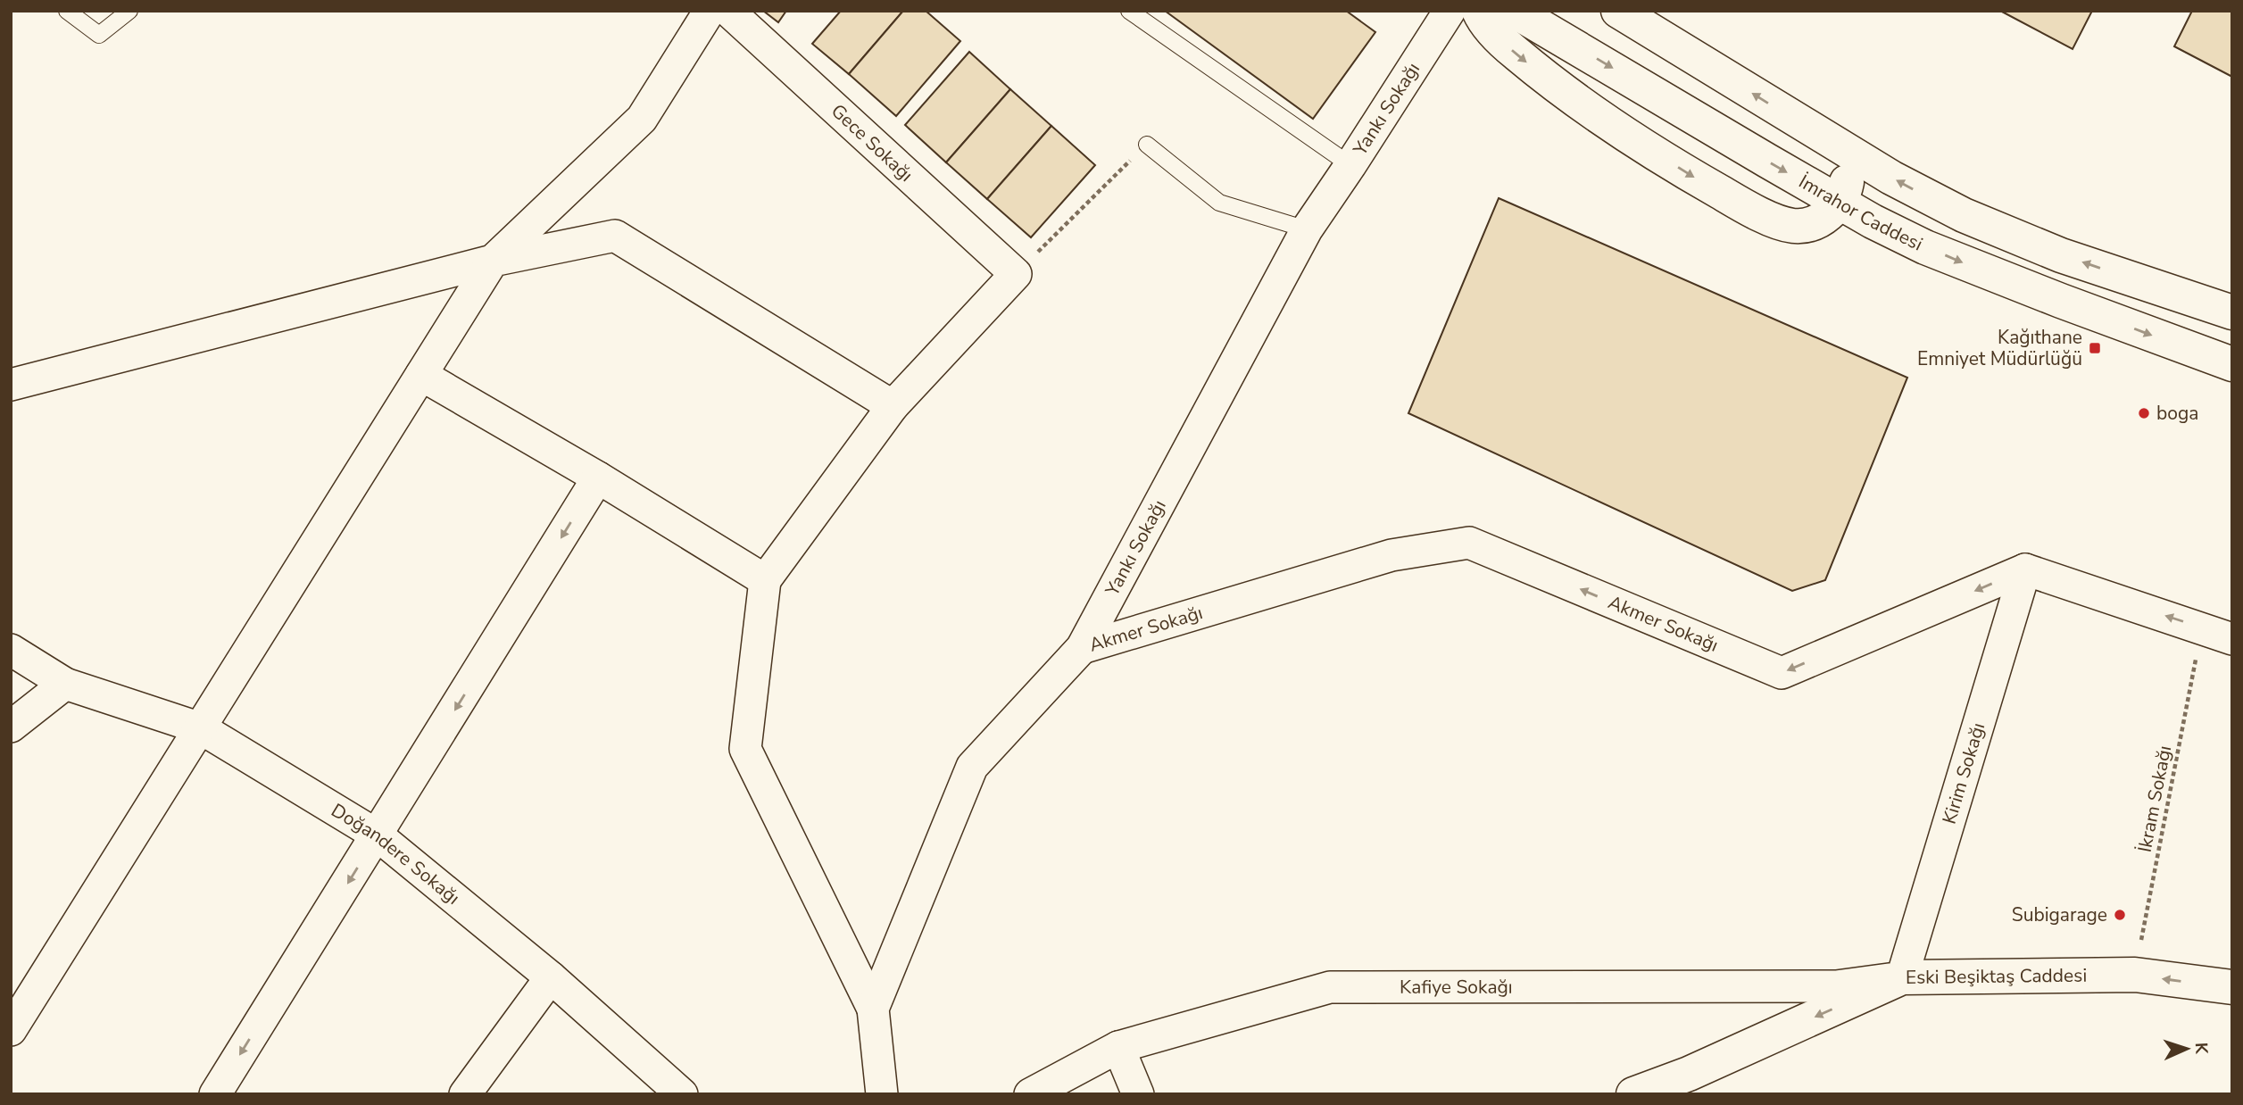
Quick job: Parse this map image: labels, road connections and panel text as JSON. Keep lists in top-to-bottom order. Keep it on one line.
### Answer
{"streets":{"main road":["İmrahor Caddesi","Eski Beşiktaş Caddesi"],"street":["Yankı Sokağı","Gece Sokağı","Akmer Sokağı","Kirim Sokağı","Doğandere Sokağı","Kafiye Sokağı"],"path":["İkram Sokağı"]},"crossings":[["Yankı Sokağı","Akmer Sokağı"],["Akmer Sokağı","Kirim Sokağı"],["Kirim Sokağı","Eski Beşiktaş Caddesi"],["Kirim Sokağı","Kafiye Sokağı"],["İkram Sokağı","Eski Beşiktaş Caddesi"],["Eski Beşiktaş Caddesi","Kafiye Sokağı"]],"one_way":["Akmer Sokağı","Eski Beşiktaş Caddesi"],"places":{"transit":["Kağıthane Emniyet Müdürlüğü"],"other":["boga","Subigarage"]},"north":"right"}
